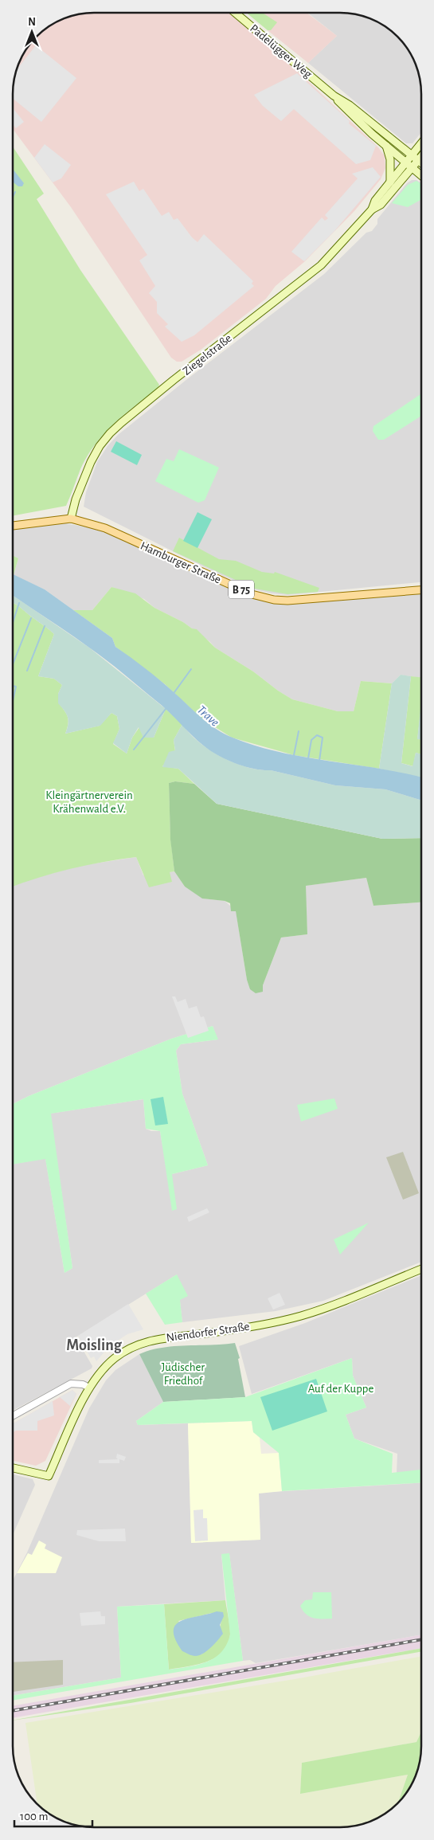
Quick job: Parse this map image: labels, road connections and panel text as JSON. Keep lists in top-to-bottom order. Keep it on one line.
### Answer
{"streets":{"main road":["Padelügger Weg","Ziegelstraße","Hamburger Straße","B 75","Niendorfer Straße"]},"crossings":[["Padelügger Weg","Ziegelstraße"],["Ziegelstraße","Hamburger Straße"]],"districts":["Moisling"],"water":["Trave"],"parks":["Kleingärtnerverein Krähenwald e.V.","Jüdischer Friedhof","Auf der Kuppe"],"scale_bar":"100 m","north":"top"}
